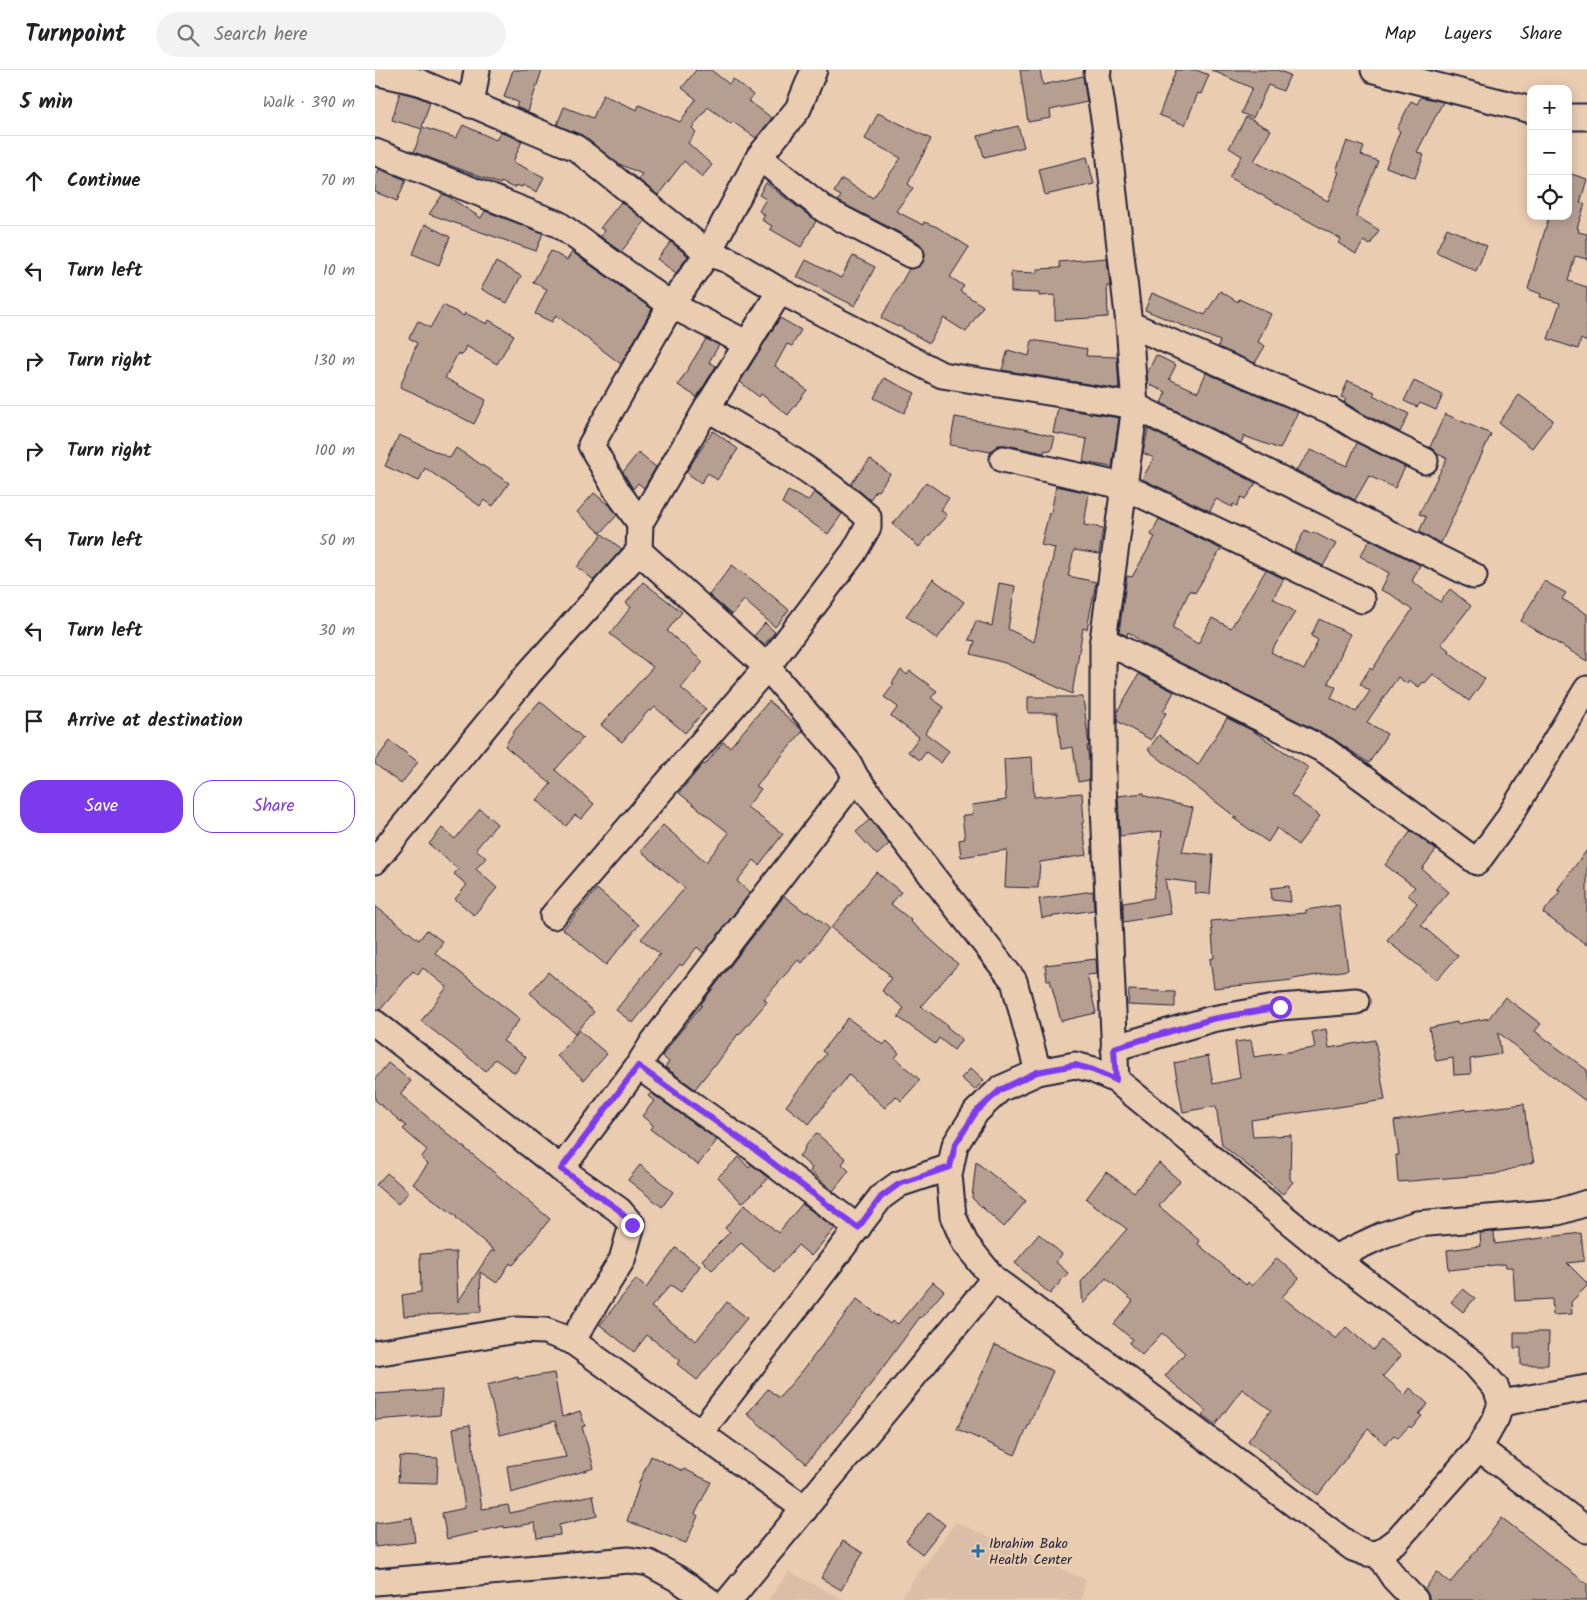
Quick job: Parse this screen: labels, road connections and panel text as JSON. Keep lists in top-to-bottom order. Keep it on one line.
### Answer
{"places":{"health":["Ibrahim Bako Health Center"]},"page":{"header":"Turnpoint","search":"Search here","nav":["Map","Layers","Share"],"heading":["5 min","Walk · 390 m"],"map_buttons":["+","−"],"list":[["Continue","70 m"],["Turn left","10 m"],["Turn right","130 m"],["Turn right","100 m"],["Turn left","50 m"],["Turn left","30 m"],"Arrive at destination"],"buttons":["Save","Share"]}}
